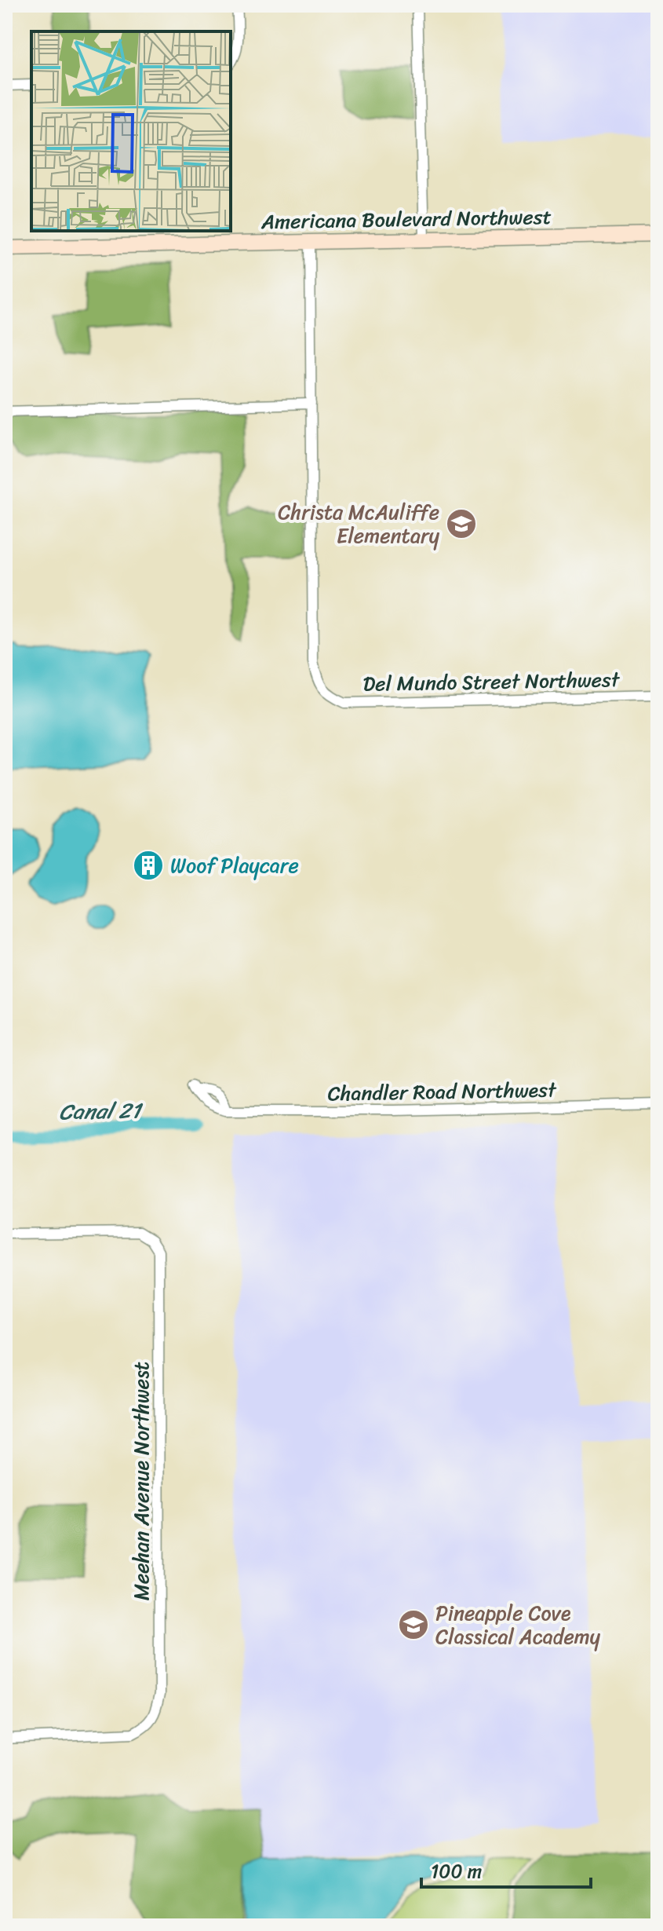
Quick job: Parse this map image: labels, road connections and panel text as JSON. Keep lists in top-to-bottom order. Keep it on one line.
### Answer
{"streets":{"street":["Americana Boulevard Northwest","Del Mundo Street Northwest","Chandler Road Northwest","Meehan Avenue Northwest"]},"water":["Canal 21"],"places":{"school or university":["Christa McAuliffe Elementary","Pineapple Cove Classical Academy"],"building":["Woof Playcare"]},"scale_bar":"100 m"}
